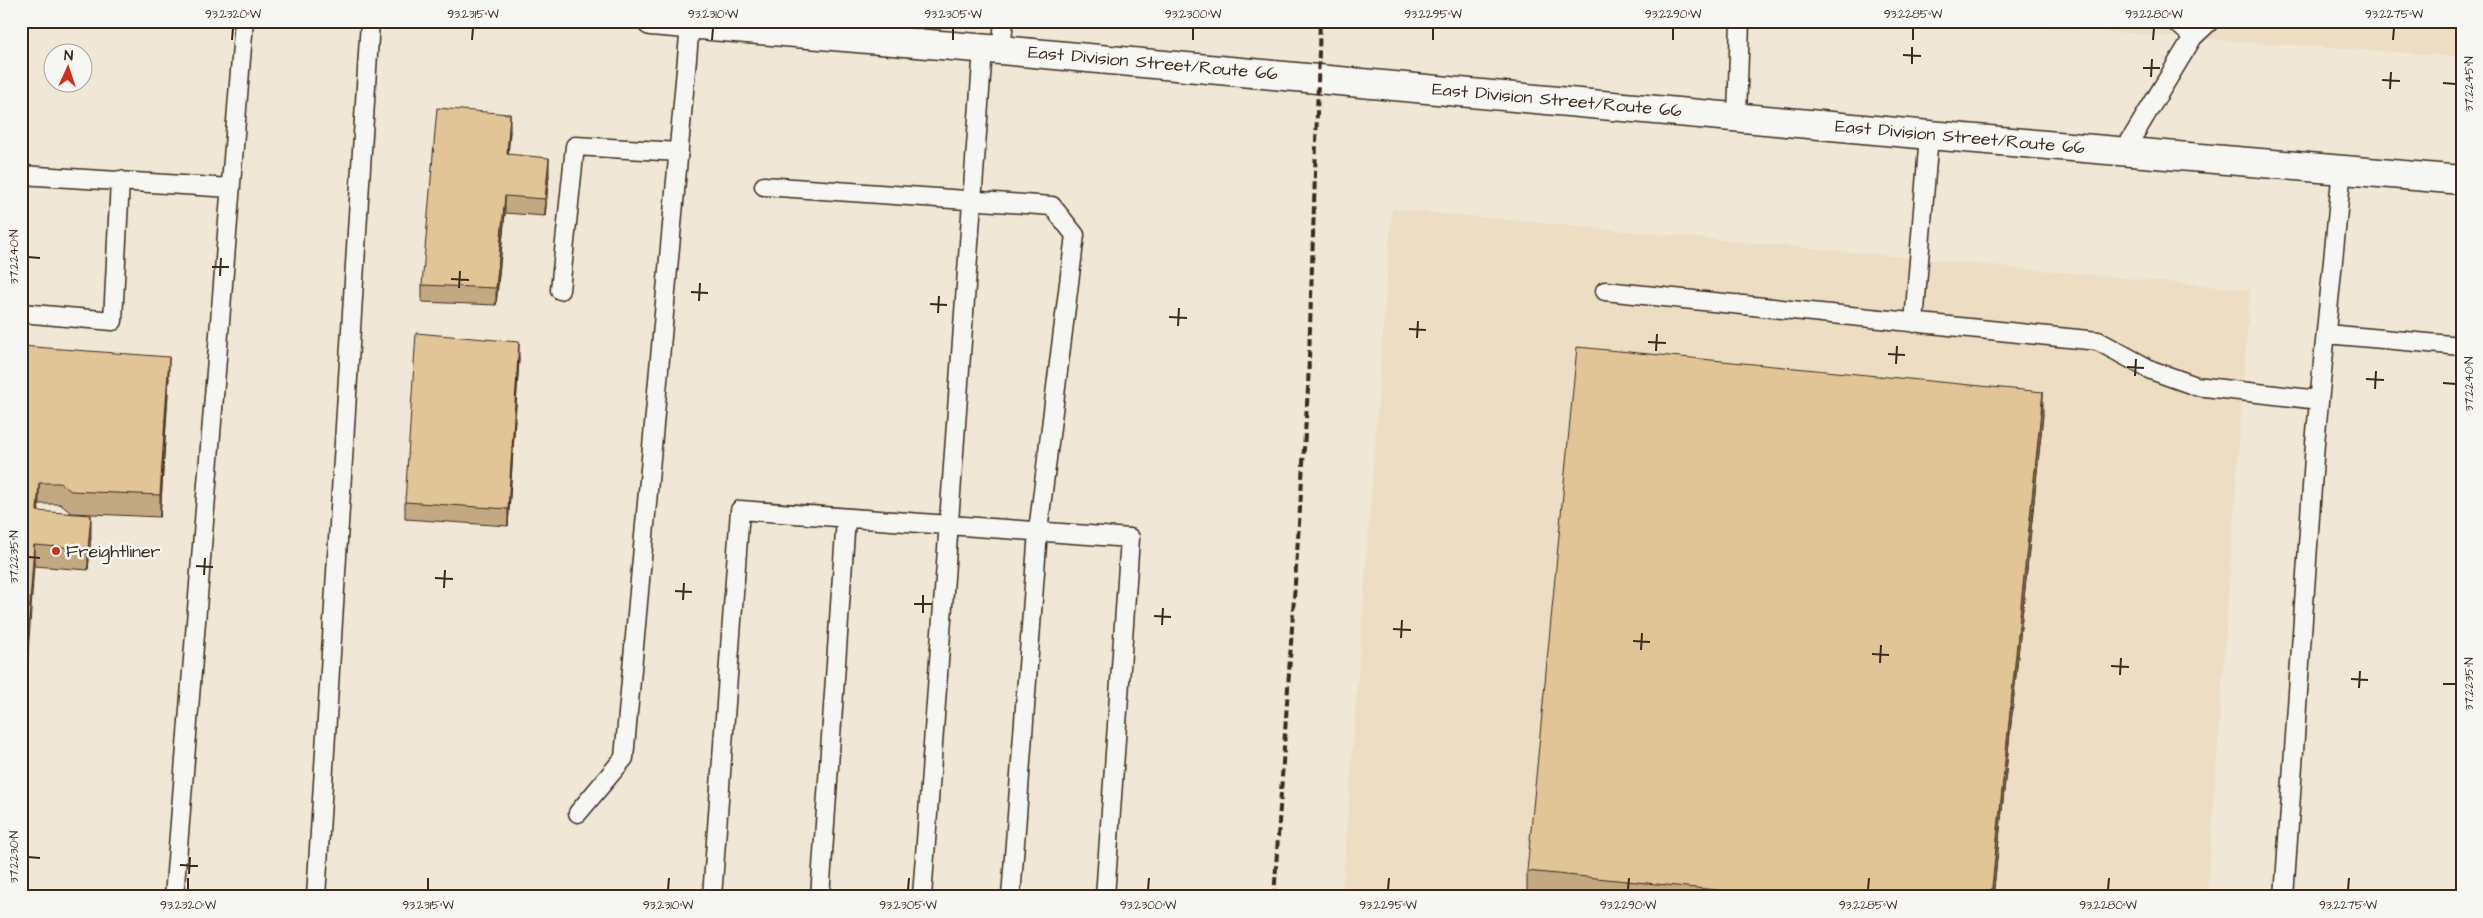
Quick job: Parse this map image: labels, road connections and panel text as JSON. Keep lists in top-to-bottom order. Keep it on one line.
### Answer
{"streets":{"main road":["East Division Street/Route 66"]},"places":["Freightliner"],"north":"top","coordinates":["93.2320°W","93.2315°W","93.2310°W","93.2305°W","93.2300°W","93.2295°W","93.2290°W","93.2285°W","93.2280°W","93.2275°W","37.2245°N","37.2240°N","37.2235°N","37.2230°N"]}
